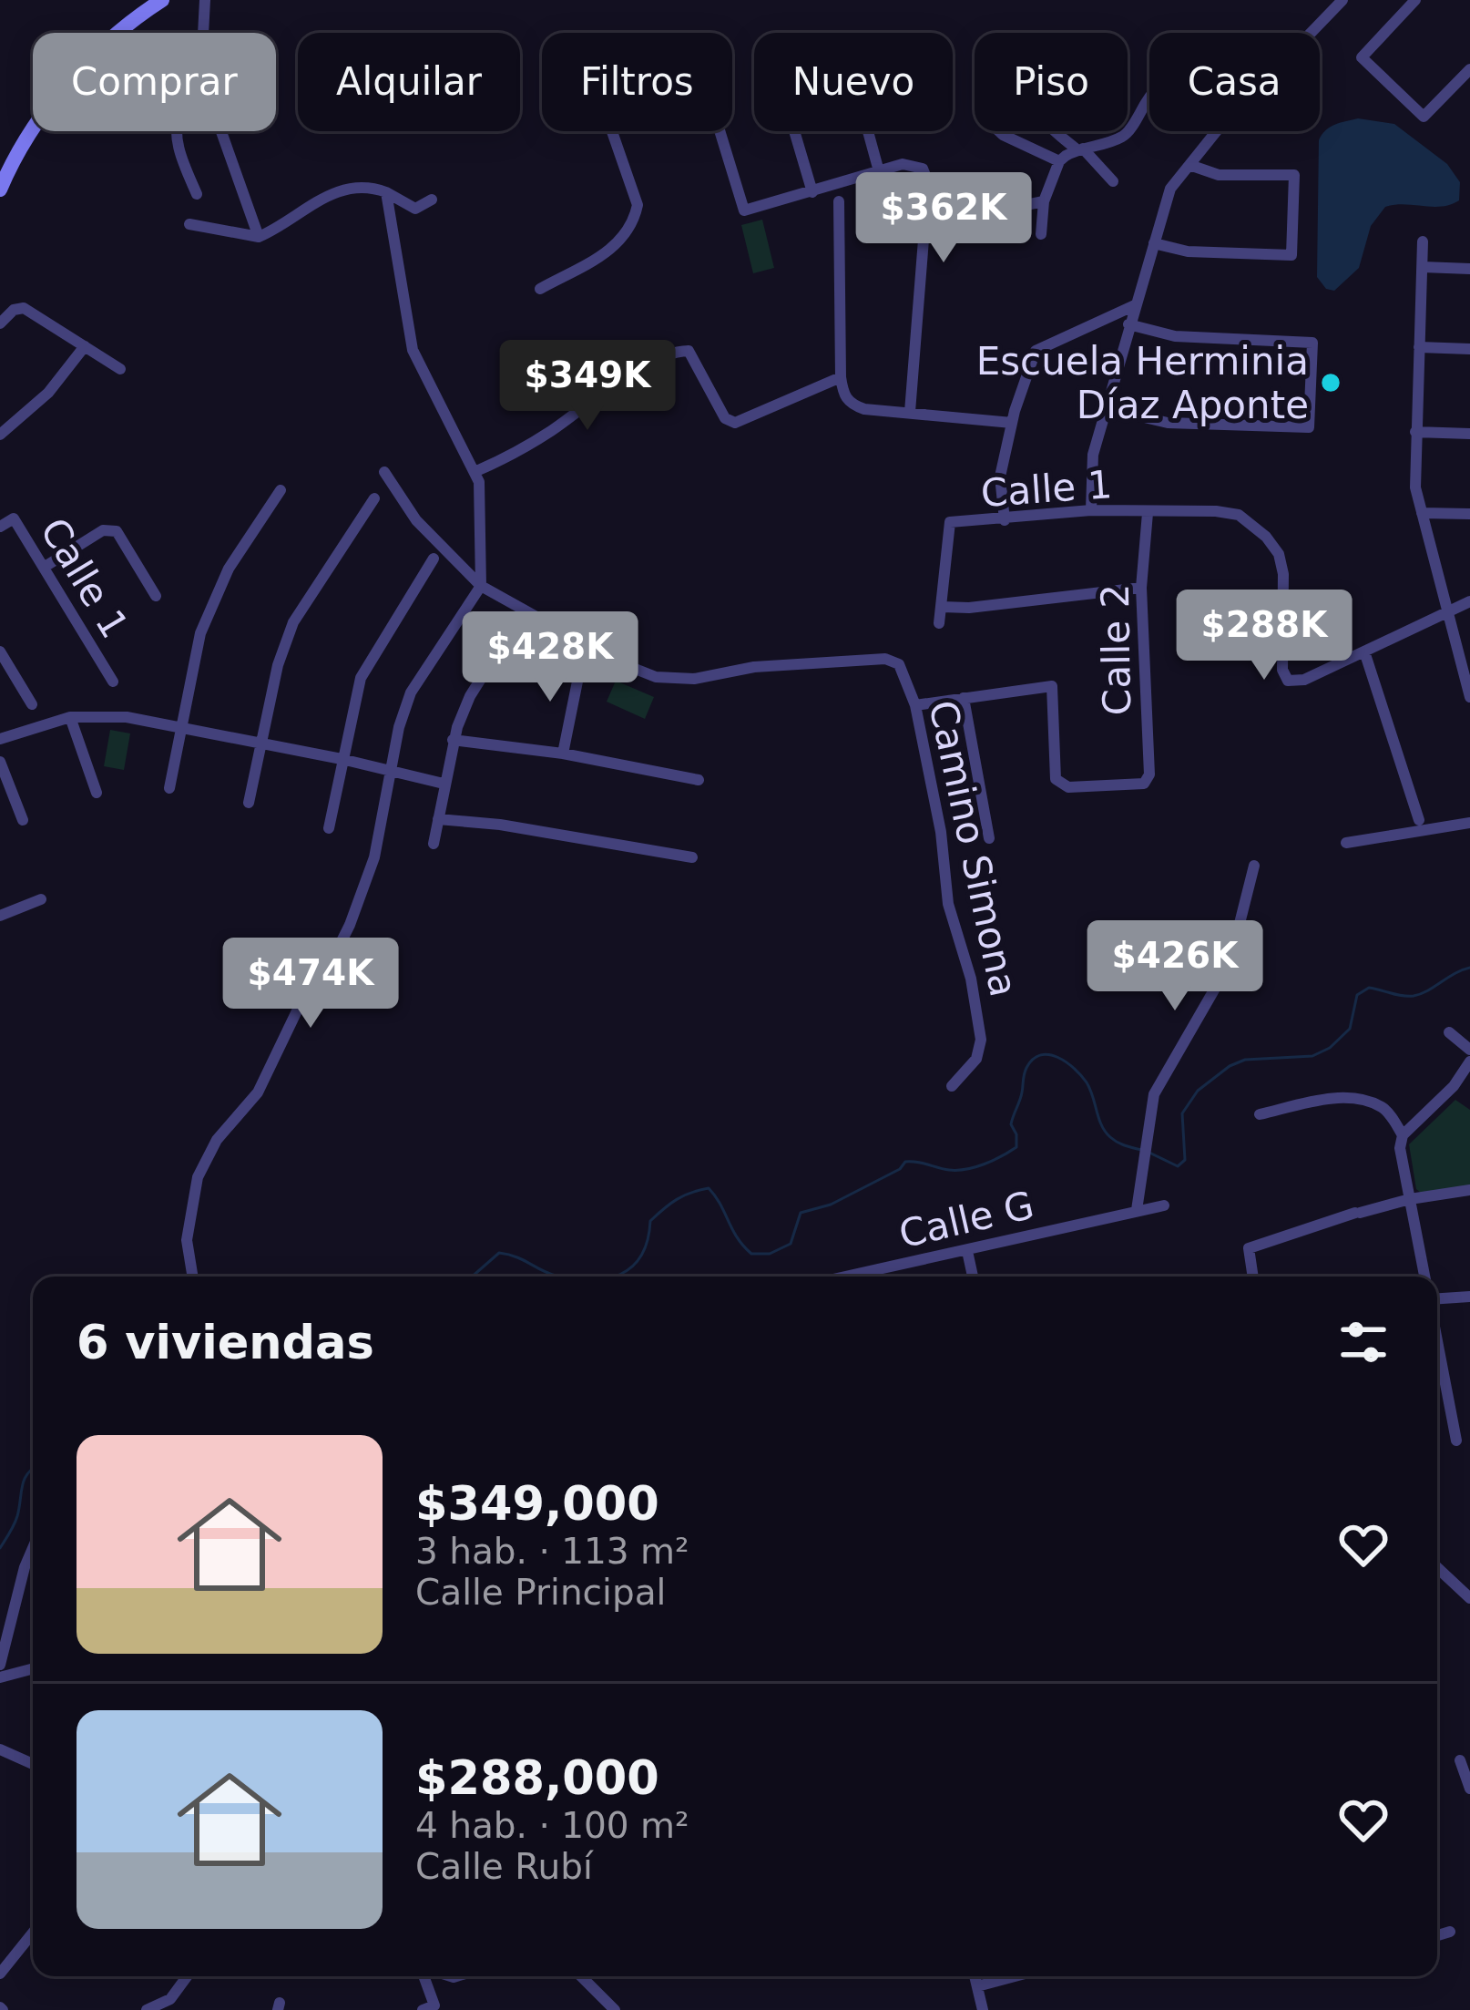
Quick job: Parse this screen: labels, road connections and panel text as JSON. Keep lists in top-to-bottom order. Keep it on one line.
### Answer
{"streets":{"street":["Calle 1","Calle 2","Camino Simona","Calle G"]},"crossings":[["Calle 1","Calle 2"]],"places":["Escuela Herminia Díaz Aponte"],"page":{"chip":["Comprar","Alquilar","Filtros","Nuevo","Piso","Casa"],"price":["$362K","$349K","$288K","$428K","$426K","$474K"],"heading":"6 viviendas","list":[{"name":"$349,000","note":"3 hab. · 113 m² · Calle Principal"},{"name":"$288,000","note":"4 hab. · 100 m² · Calle Rubí"}]}}
